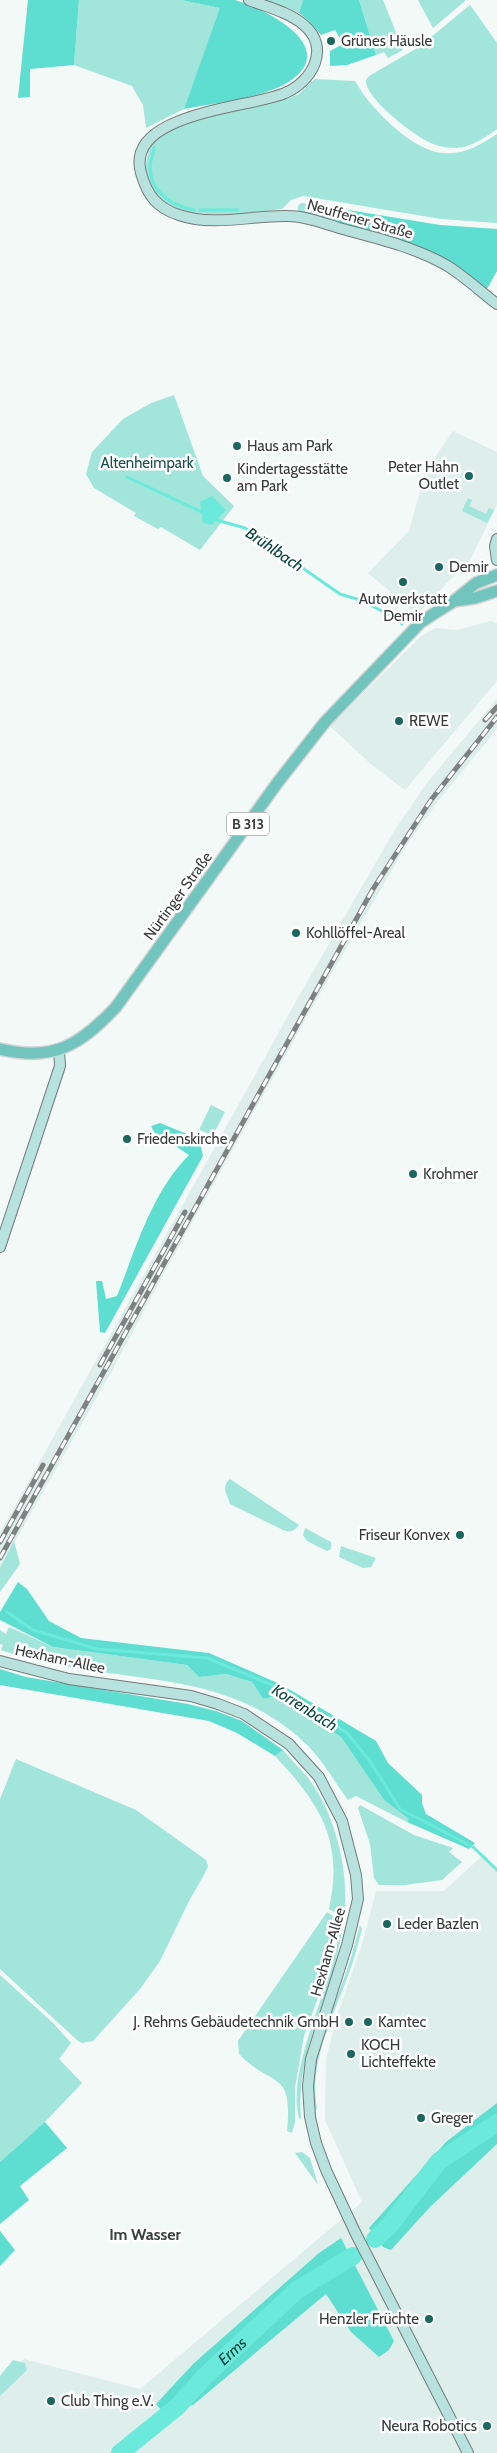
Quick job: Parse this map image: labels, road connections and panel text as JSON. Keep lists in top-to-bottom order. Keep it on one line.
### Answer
{"streets":{"main road":["Neuffener Straße","B 313","Nürtinger Straße","Hexham-Allee"]},"crossings":[["B 313","Nürtinger Straße"]],"districts":["Im Wasser"],"water":["Brühlbach","Korrenbach","Erms"],"parks":["Altenheimpark"],"places":["Grünes Häusle","Haus am Park","Peter Hahn Outlet","Kindertagesstätte am Park","Demir","Autowerkstatt Demir","REWE","Kohllöffel-Areal","Friedenskirche","Krohmer","Friseur Konvex","Leder Bazlen","J. Rehms Gebäudetechnik GmbH","Kamtec","KOCH Lichteffekte","Greger","Henzler Früchte","Club Thing e.V.","Neura Robotics"]}
